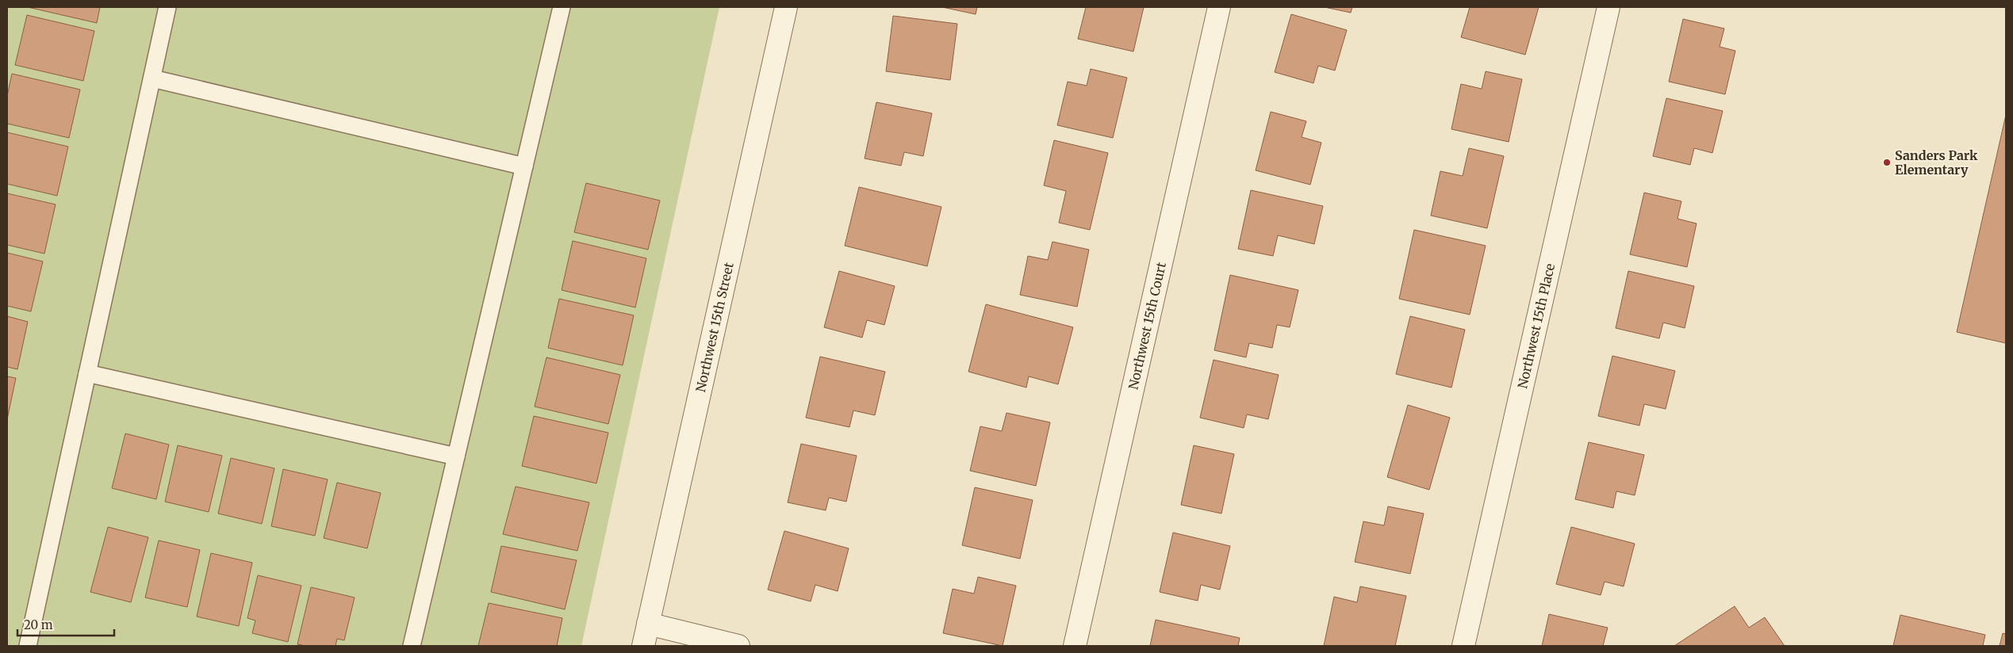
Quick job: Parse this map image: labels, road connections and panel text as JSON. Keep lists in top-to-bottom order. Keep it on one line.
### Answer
{"streets":{"street":["Northwest 15th Street","Northwest 15th Court","Northwest 15th Place"]},"places":["Sanders Park Elementary"],"scale_bar":"20 m"}
